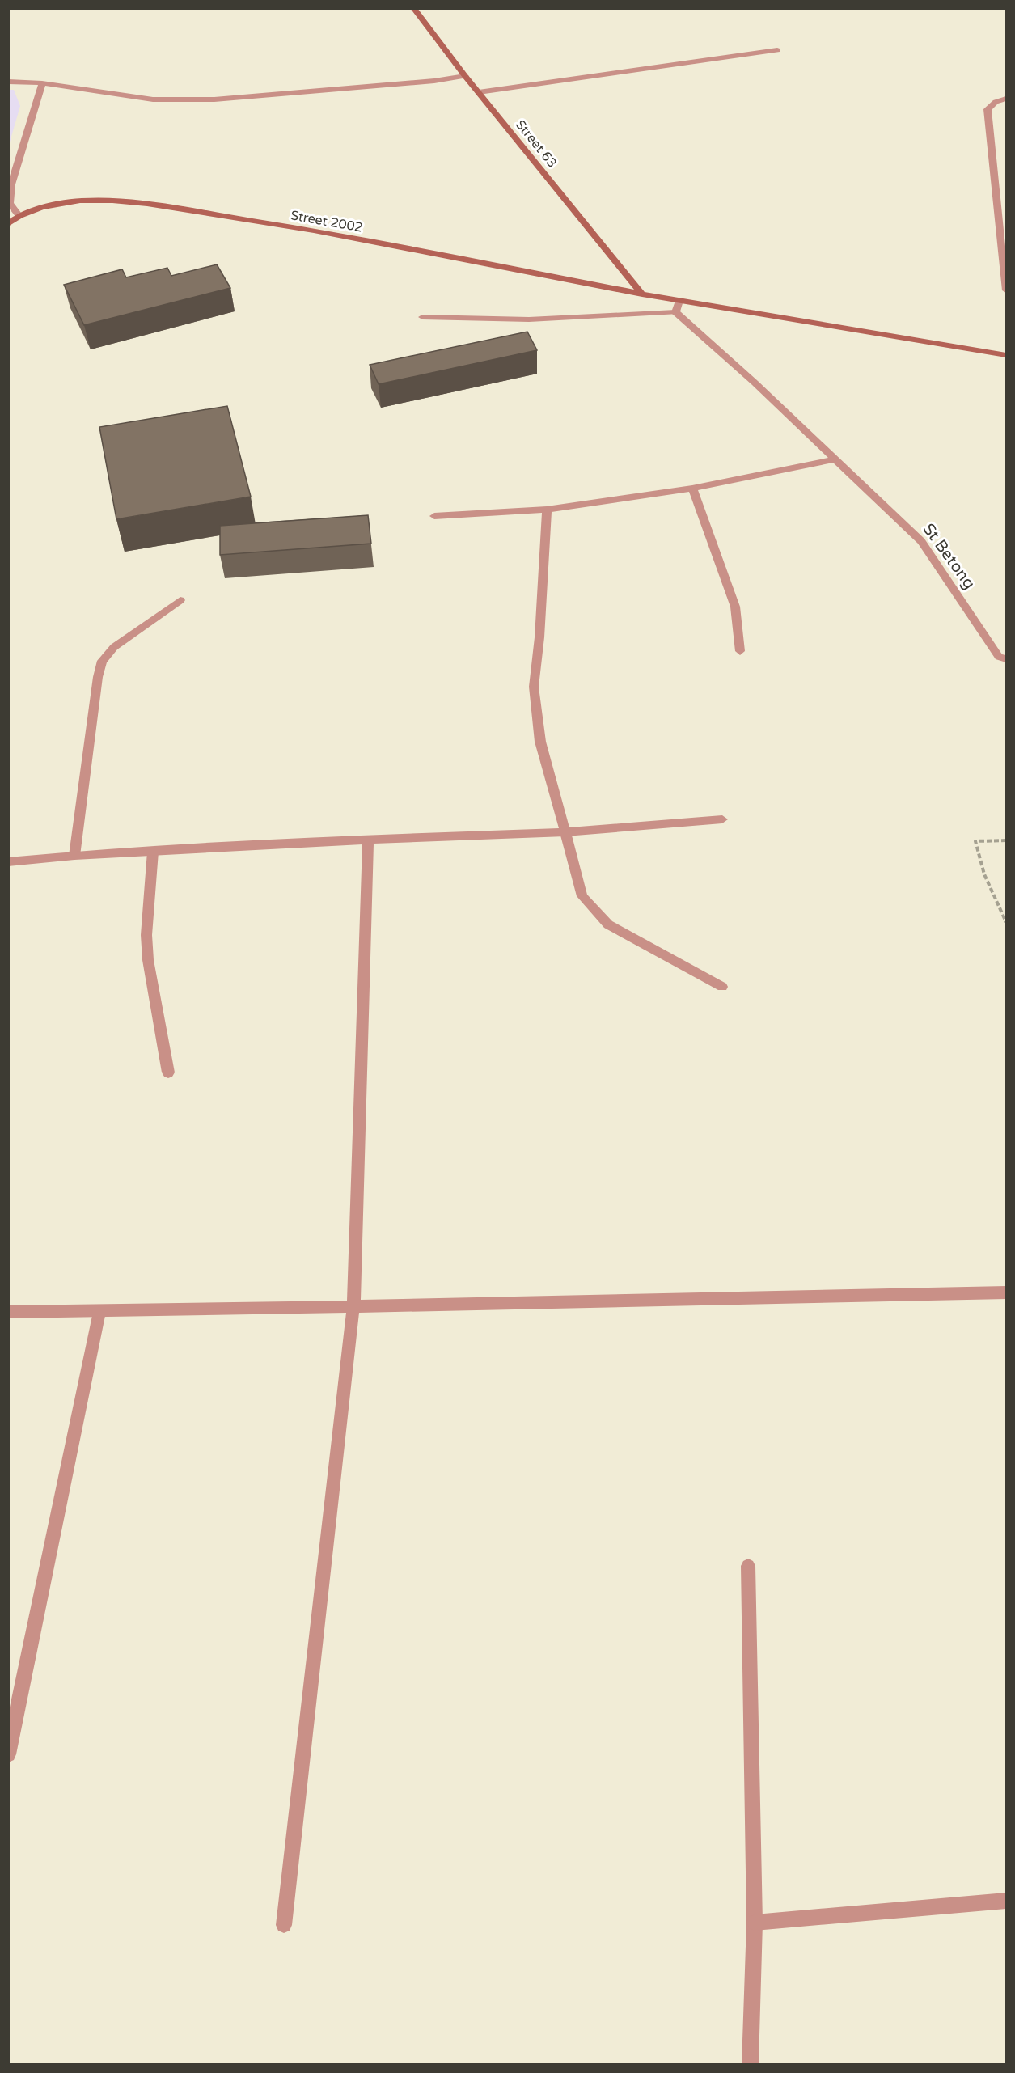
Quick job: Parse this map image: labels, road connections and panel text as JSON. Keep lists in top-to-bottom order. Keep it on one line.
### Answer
{"streets":{"street":["Street 63","Street 2002","St Betong"]},"crossings":[["Street 63","Street 2002"]]}
